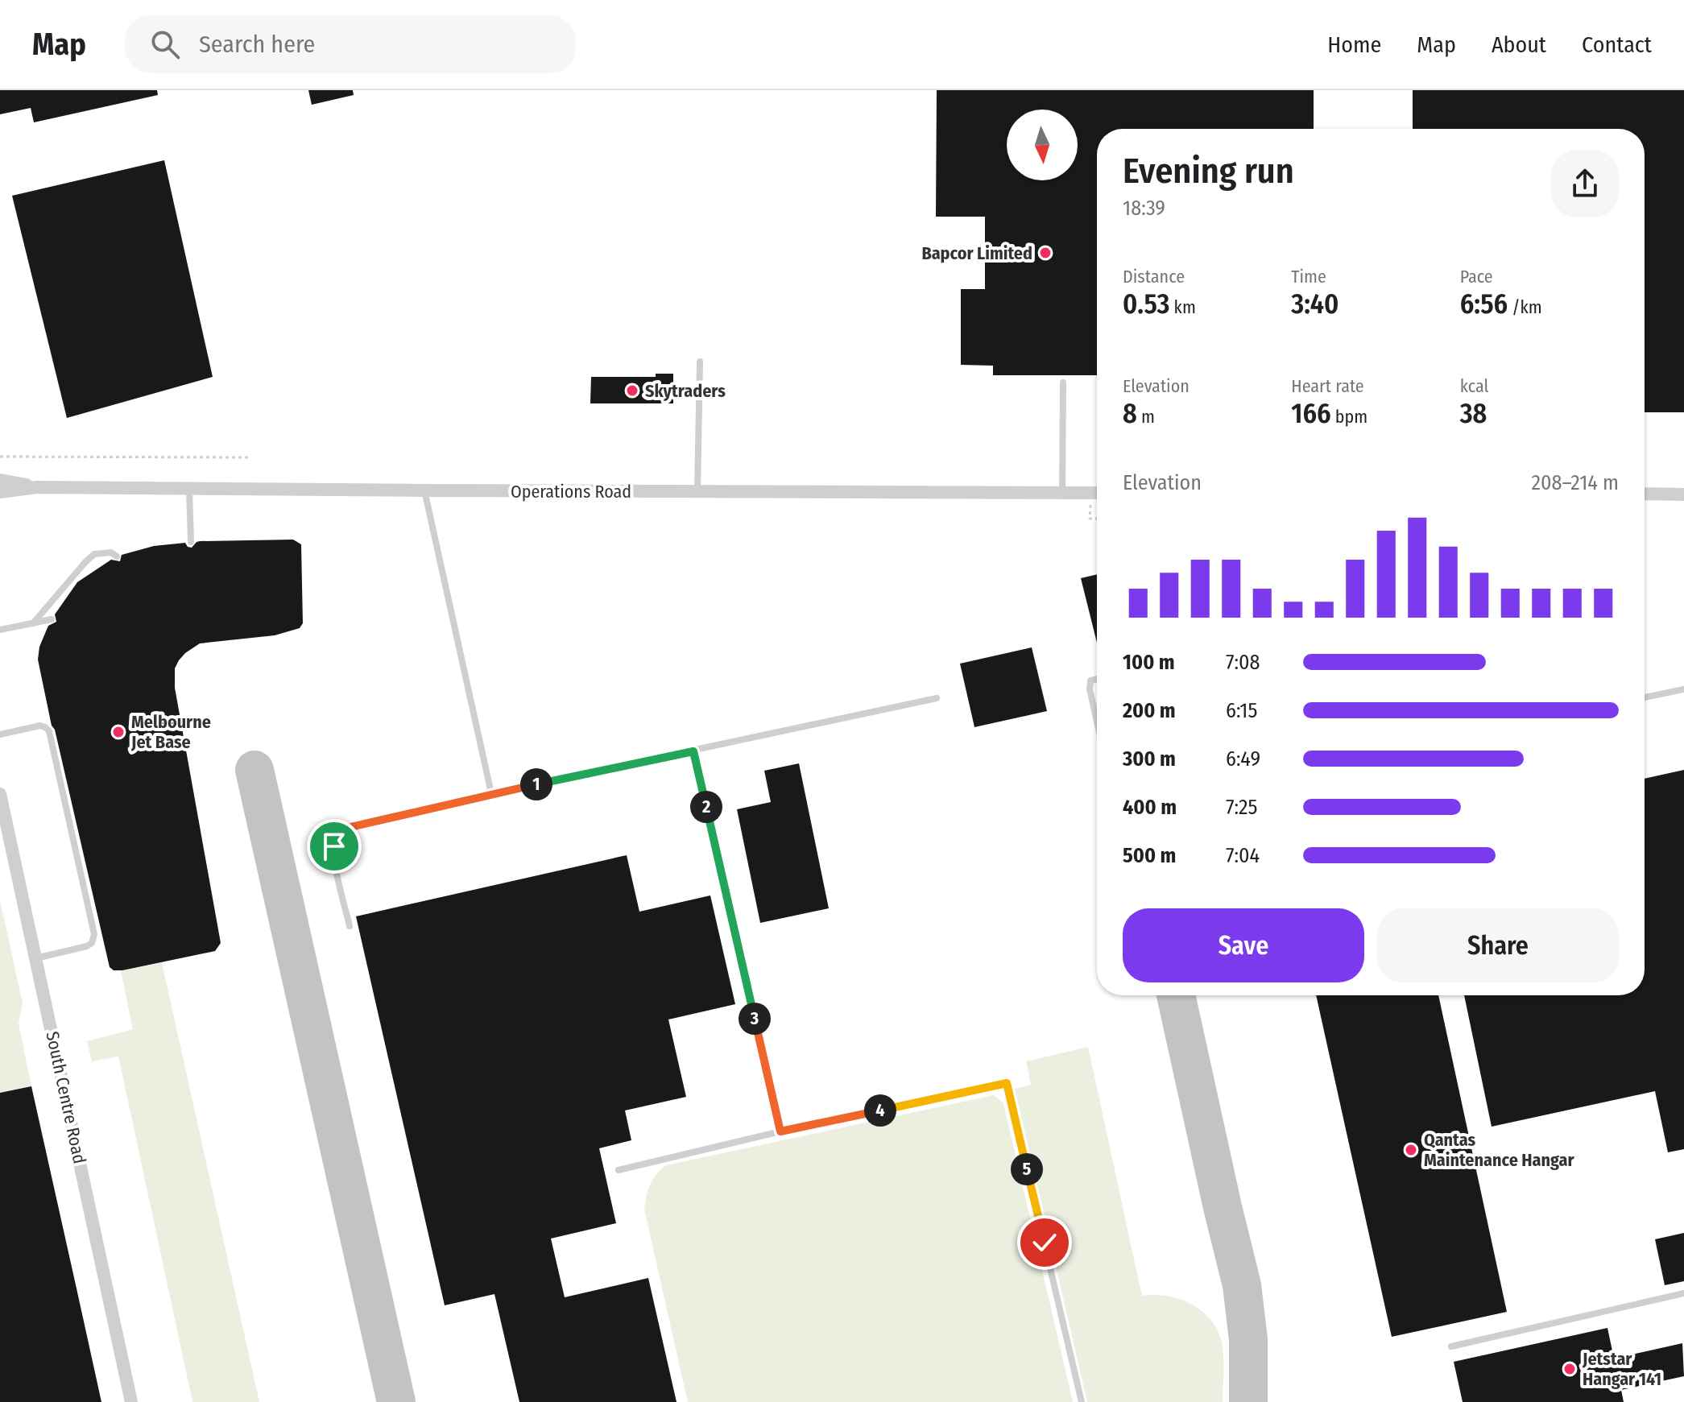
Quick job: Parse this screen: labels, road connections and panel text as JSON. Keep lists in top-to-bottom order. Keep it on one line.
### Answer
{"streets":{"street":["Operations Road","South Centre Road"]},"places":["Bapcor Limited","Skytraders","Melbourne Jet Base","Qantas Maintenance Hangar","Jetstar Hangar 141"],"north":"bottom","page":{"header":"Map","search":"Search here","nav":["Home","Map","About","Contact"],"heading":["Evening run","18:39"],"stats":[["Distance","0.53 km"],["Time","3:40"],["Pace","6:56 /km"],["Elevation","8 m"],["Heart rate","166 bpm"],["kcal","38"]],"chart":["Elevation","208–214 m"],"list":[{"name":"100 m","note":"7:08"},{"name":"200 m","note":"6:15"},{"name":"300 m","note":"6:49"},{"name":"400 m","note":"7:25"},{"name":"500 m","note":"7:04"}],"pins":["1","2","3","4","5"],"buttons":["Save","Share"]}}
